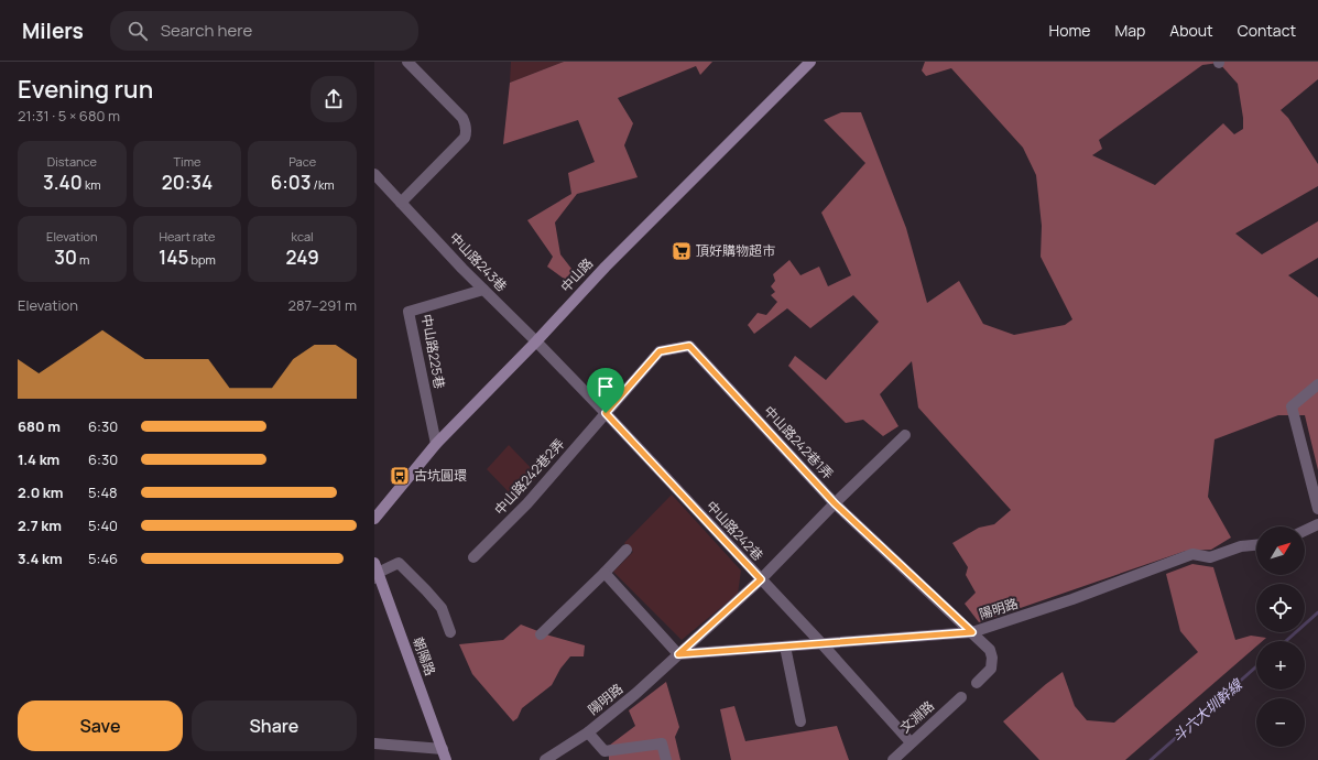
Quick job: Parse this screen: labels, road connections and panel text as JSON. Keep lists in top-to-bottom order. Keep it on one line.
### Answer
{"streets":{"main road":["中山路","朝陽路"],"street":["中山路243巷","中山路225巷","中山路242巷1弄","中山路242巷2弄","中山路242巷","陽明路","文淵路"]},"crossings":[["中山路243巷","中山路"],["中山路243巷","中山路225巷"],["中山路243巷","中山路242巷"],["中山路","中山路225巷"],["中山路","中山路242巷"],["中山路242巷1弄","中山路242巷2弄"],["中山路242巷1弄","中山路242巷"],["中山路242巷1弄","陽明路"],["中山路242巷2弄","中山路242巷"],["中山路242巷","陽明路"],["中山路242巷","文淵路"]],"water":["斗六大圳幹線"],"places":{"supermarket":["頂好購物超市"],"bus stop":["古坑圓環"]},"north":"top right","page":{"header":"Milers","search":"Search here","nav":["Home","Map","About","Contact"],"heading":["Evening run","21:31 · 5 × 680 m"],"stats":[["Distance","3.40 km"],["Time","20:34"],["Pace","6:03 /km"],["Elevation","30 m"],["Heart rate","145 bpm"],["kcal","249"]],"chart":["Elevation","287–291 m"],"list":[{"name":"680 m","note":"6:30"},{"name":"1.4 km","note":"6:30"},{"name":"2.0 km","note":"5:48"},{"name":"2.7 km","note":"5:40"},{"name":"3.4 km","note":"5:46"}],"map_buttons":["+","−"],"buttons":["Save","Share"]}}
